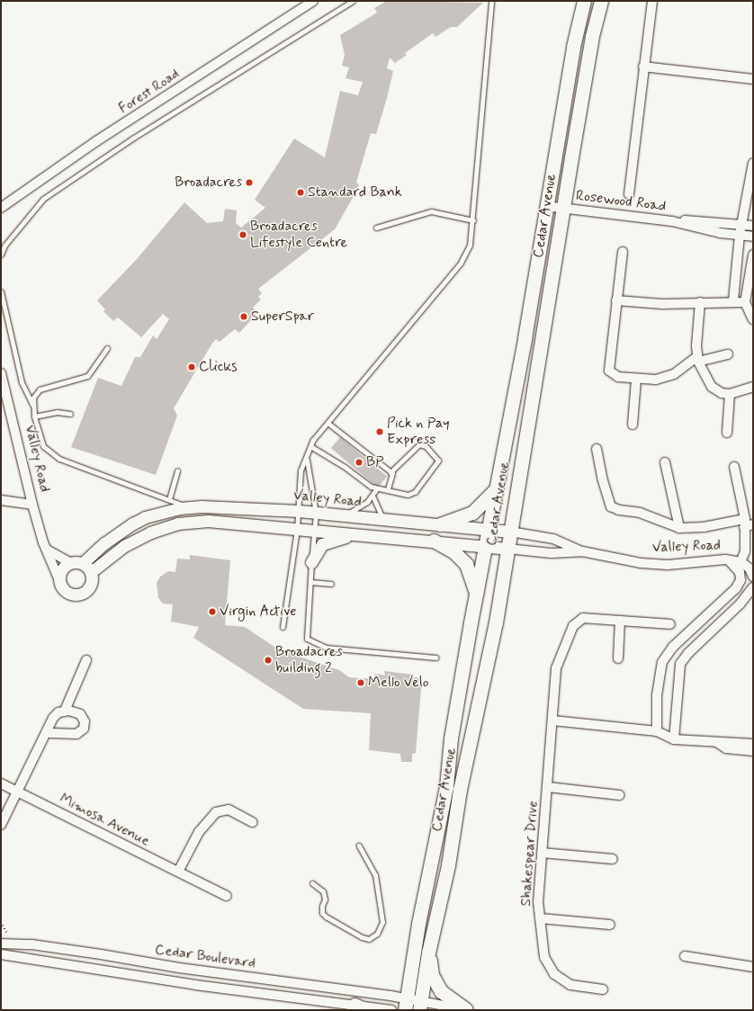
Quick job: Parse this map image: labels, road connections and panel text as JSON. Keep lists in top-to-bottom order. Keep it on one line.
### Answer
{"streets":{"main road":["Cedar Avenue"],"street":["Forest Road","Rosewood Road","Valley Road","Mimosa Avenue","Shakespear Drive","Cedar Boulevard"]},"crossings":[["Rosewood Road","Cedar Avenue"],["Cedar Avenue","Valley Road"],["Cedar Avenue","Cedar Boulevard"]],"places":["Broadacres","Standard Bank","Broadacres Lifestyle Centre","SuperSpar","Clicks","Pick n Pay Express","BP","Virgin Active","Broadacres building 2","Mello Velo"]}
